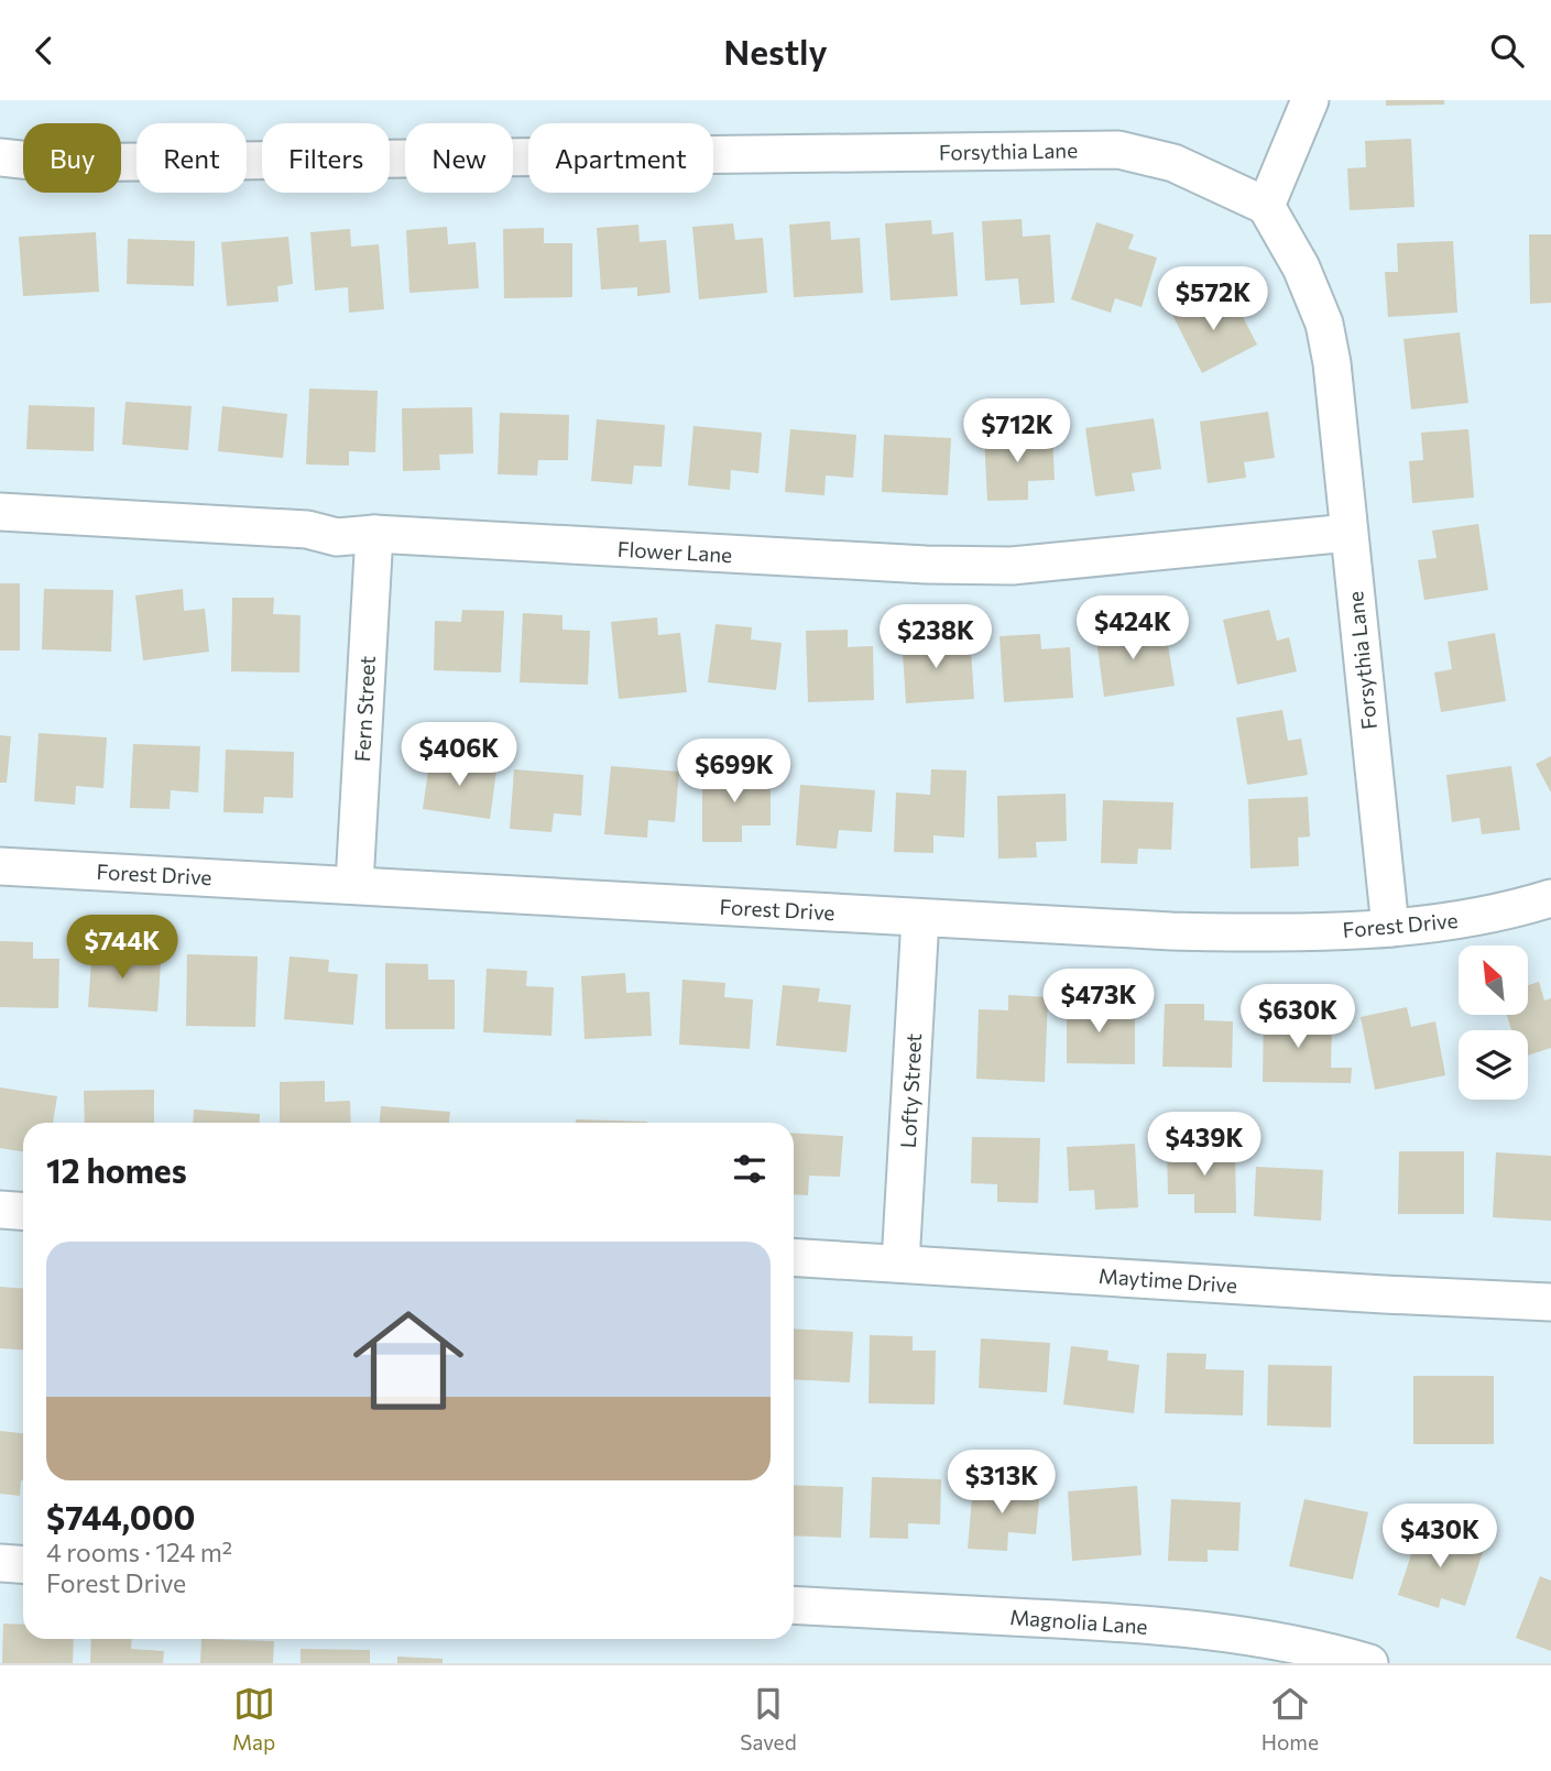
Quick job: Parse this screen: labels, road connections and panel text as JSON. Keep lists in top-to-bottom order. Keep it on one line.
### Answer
{"streets":{"street":["Forsythia Lane","Flower Lane","Fern Street","Forest Drive","Lofty Street","Maytime Drive","Magnolia Lane"]},"crossings":[["Forsythia Lane","Flower Lane"],["Forsythia Lane","Forest Drive"],["Flower Lane","Fern Street"],["Fern Street","Forest Drive"],["Forest Drive","Lofty Street"],["Lofty Street","Maytime Drive"]],"north":"top left","page":{"header":"Nestly","chip":["Buy","Rent","Filters","New","Apartment"],"price":["$572K","$712K","$424K","$238K","$406K","$699K","$744K","$473K","$630K","$439K","$313K","$430K"],"heading":"12 homes","list":[{"name":"$744,000","note":"4 rooms · 124 m² · Forest Drive"}],"tabs":["Map","Saved","Home"]}}
